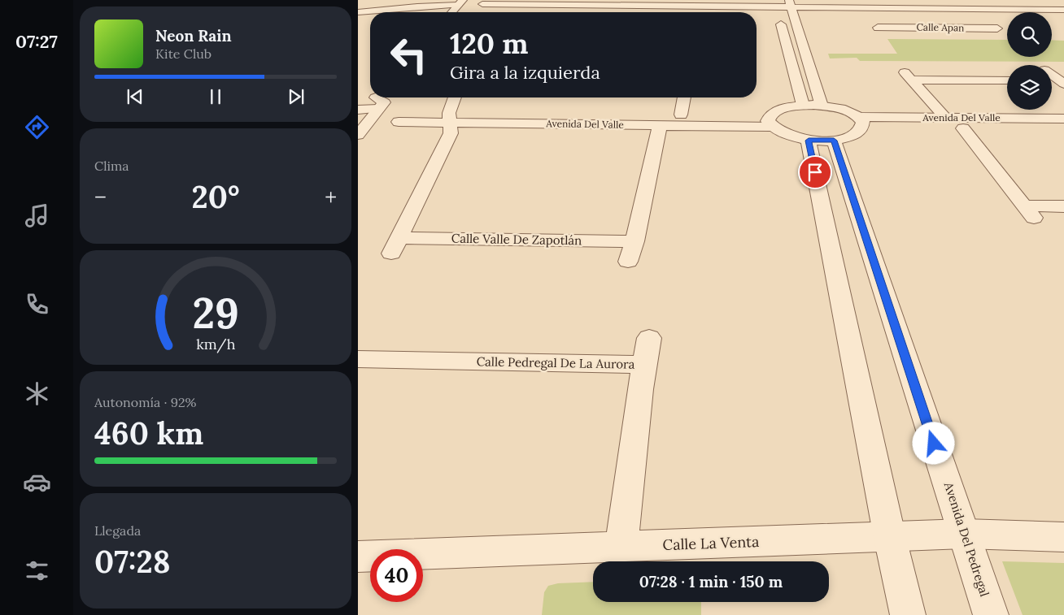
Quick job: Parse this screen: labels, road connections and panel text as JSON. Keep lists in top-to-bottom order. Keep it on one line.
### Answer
{"streets":{"street":["Calle Apan","Avenida Del Valle","Calle Valle De Zapotlán","Calle Pedregal De La Aurora","Avenida Del Pedregal","Calle La Venta"]},"crossings":[["Avenida Del Valle","Calle Valle De Zapotlán"],["Calle Pedregal De La Aurora","Calle La Venta"],["Avenida Del Pedregal","Calle La Venta"]],"page":{"tabs":"07:27","turn":["120 m","Gira a la izquierda"],"song":["Neon Rain","Kite Club"],"tile":["Clima",["Autonomía · 92%","460 km"],["Llegada","07:28"]],"heat":["−","20°","+"],"limit":"40","trip":"07:28 · 1 min · 150 m","gauge":["29","km/h"]}}
